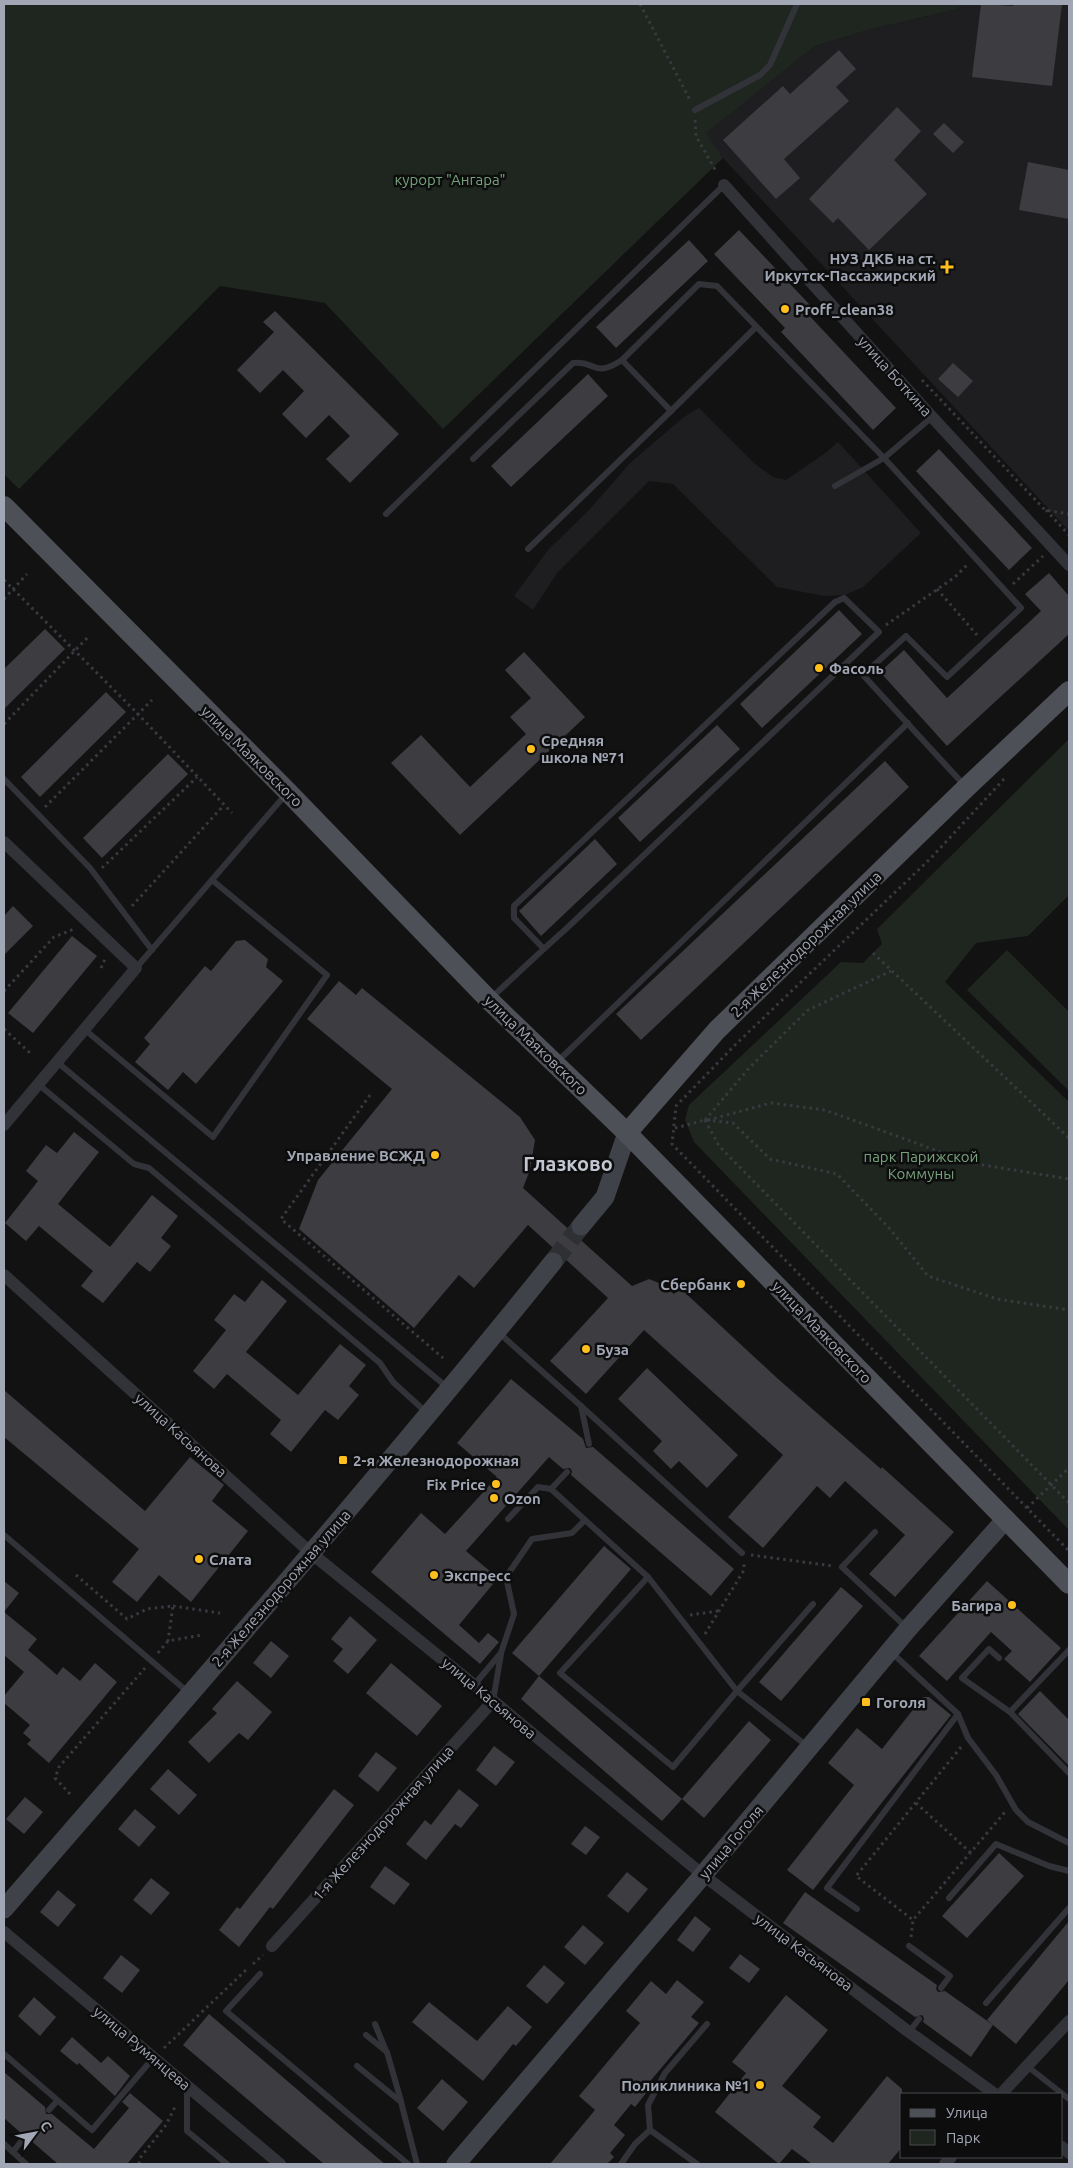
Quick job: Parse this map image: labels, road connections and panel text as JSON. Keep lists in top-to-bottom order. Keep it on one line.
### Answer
{"streets":{"main road":["улица Маяковского","2-я Железнодорожная улица","улица Гоголя"],"street":["улица Боткина","улица Касьянова","1-я Железнодорожная улица","улица Румянцева"]},"crossings":[["улица Маяковского","2-я Железнодорожная улица"],["улица Маяковского","улица Гоголя"],["2-я Железнодорожная улица","улица Касьянова"],["улица Касьянова","1-я Железнодорожная улица"],["улица Касьянова","улица Гоголя"]],"districts":["Глазково"],"parks":["курорт \"Ангара\"","парк Парижской Коммуны"],"places":{"health":["НУЗ ДКБ на ст. Иркутск-Пассажирский"],"other":["Proff_clean38","Фасоль","Средняя школа №71","Управление ВСЖД","Сбербанк","Буза","Fix Price","Ozon","Слата","Экспресс","Багира","Поликлиника №1"],"transit":["2-я Железнодорожная","Гоголя"]},"legend":["Улица","Парк"],"north":"top right"}
